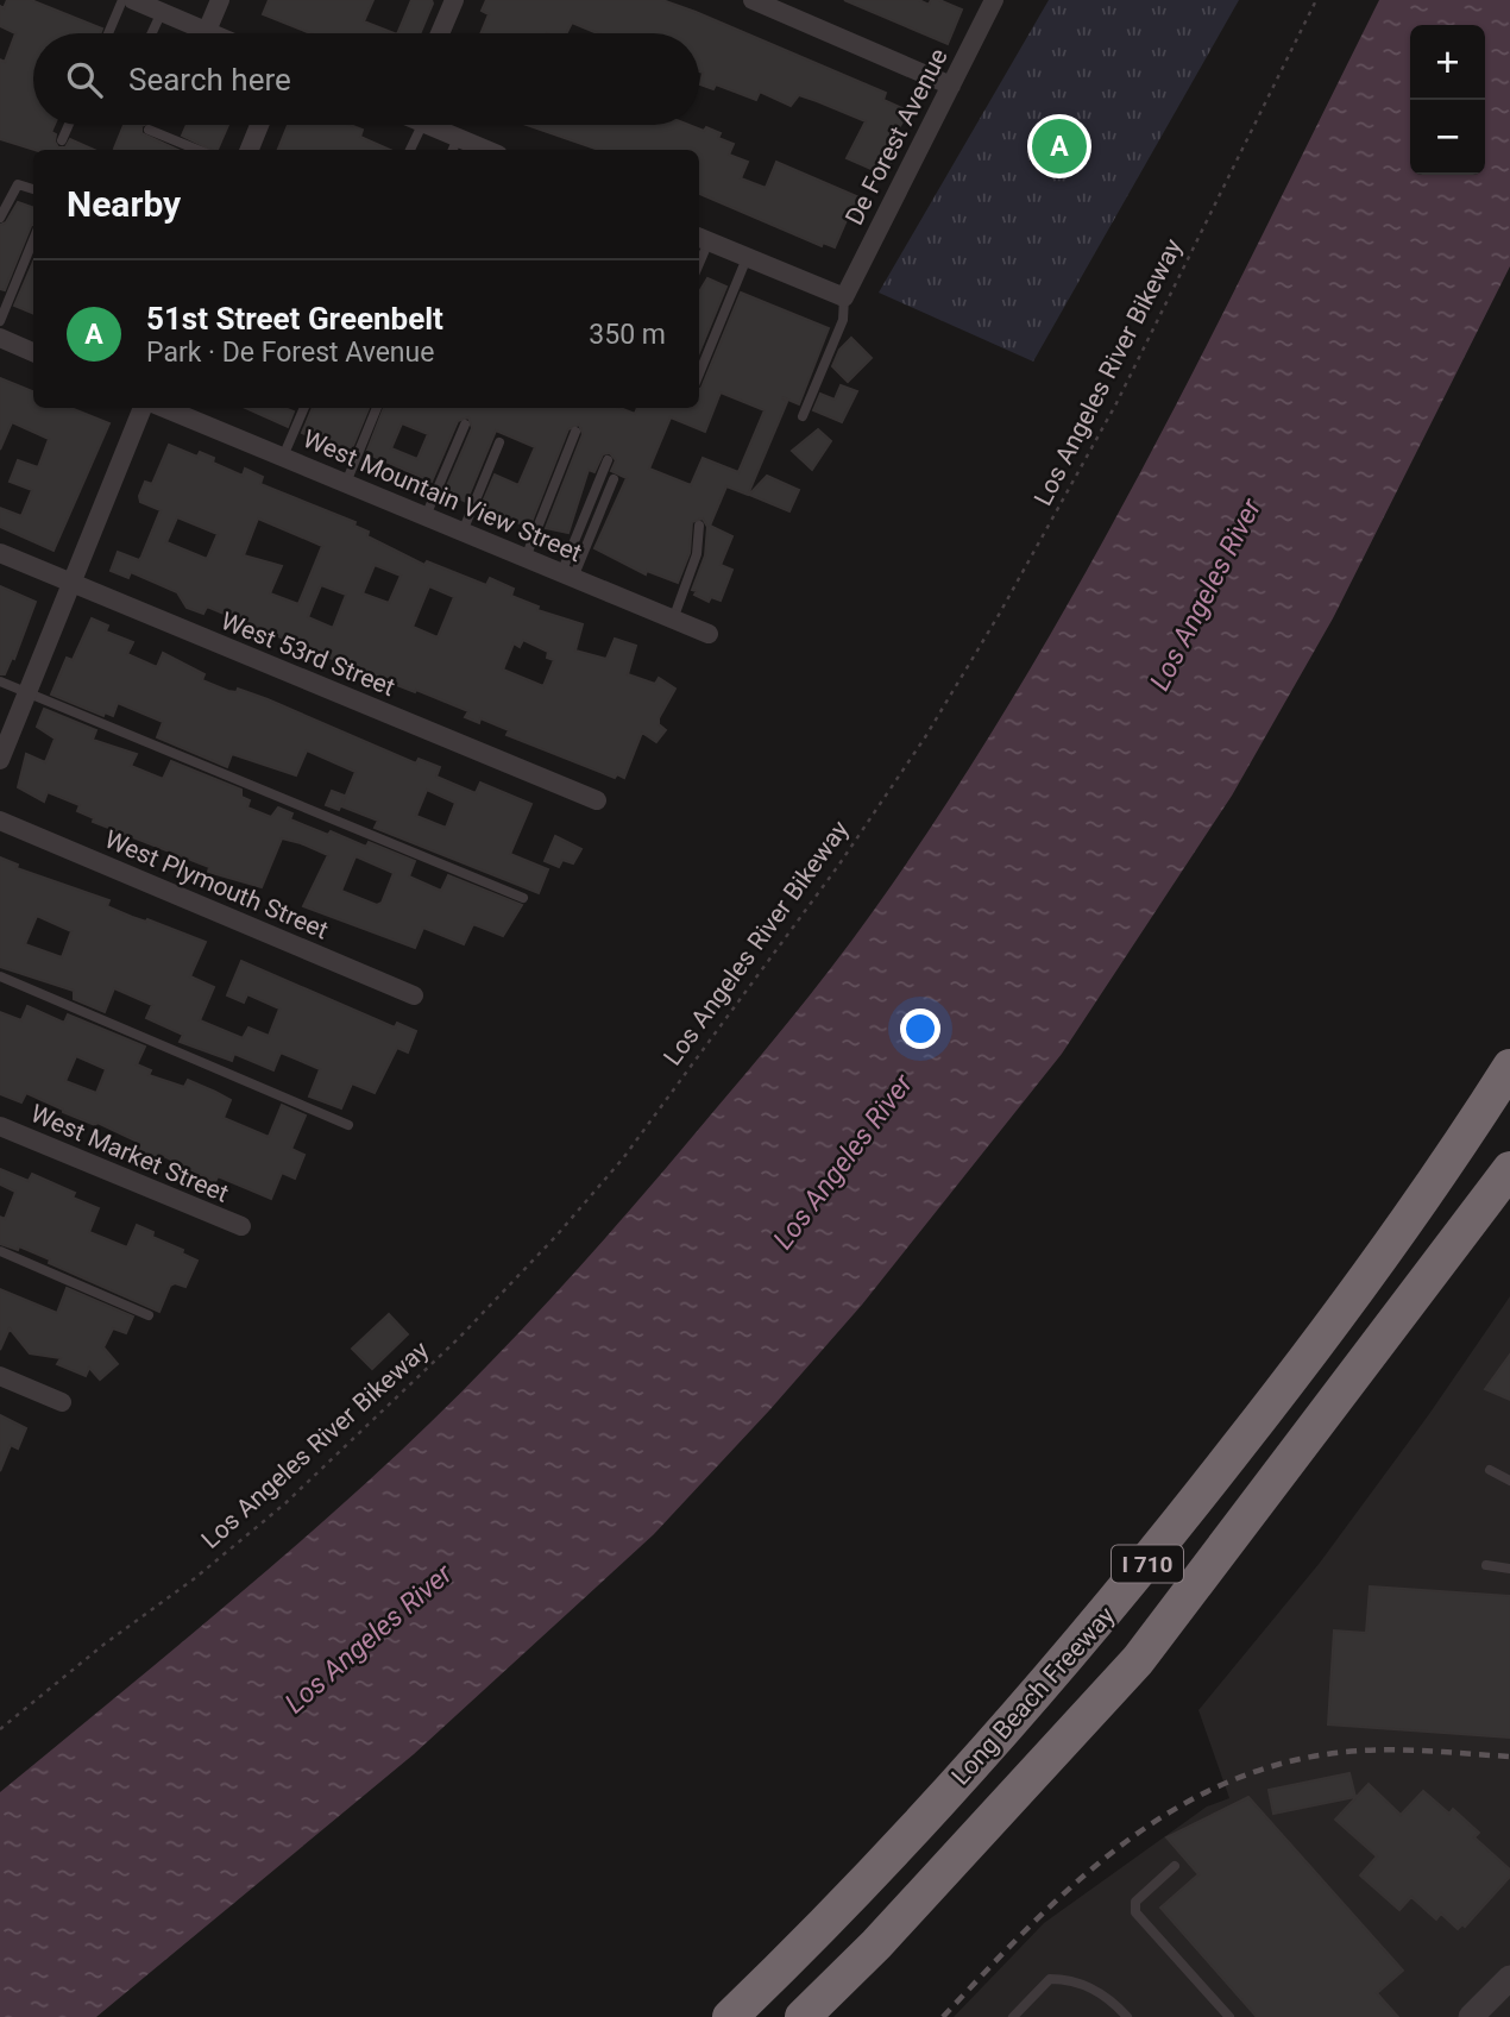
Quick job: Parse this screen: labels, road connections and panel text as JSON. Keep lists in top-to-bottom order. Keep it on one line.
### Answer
{"streets":{"highway":["I 710","Long Beach Freeway"],"street":["De Forest Avenue","West Mountain View Street","West 53rd Street","West Plymouth Street","West Market Street"],"path":["Los Angeles River Bikeway"]},"water":["Los Angeles River"],"page":{"map_buttons":["+","−"],"search":"Search here","pins":"A","heading":"Nearby","list":[{"mark":"A","name":"51st Street Greenbelt","note":"Park · De Forest Avenue","value":"350 m"}]}}
